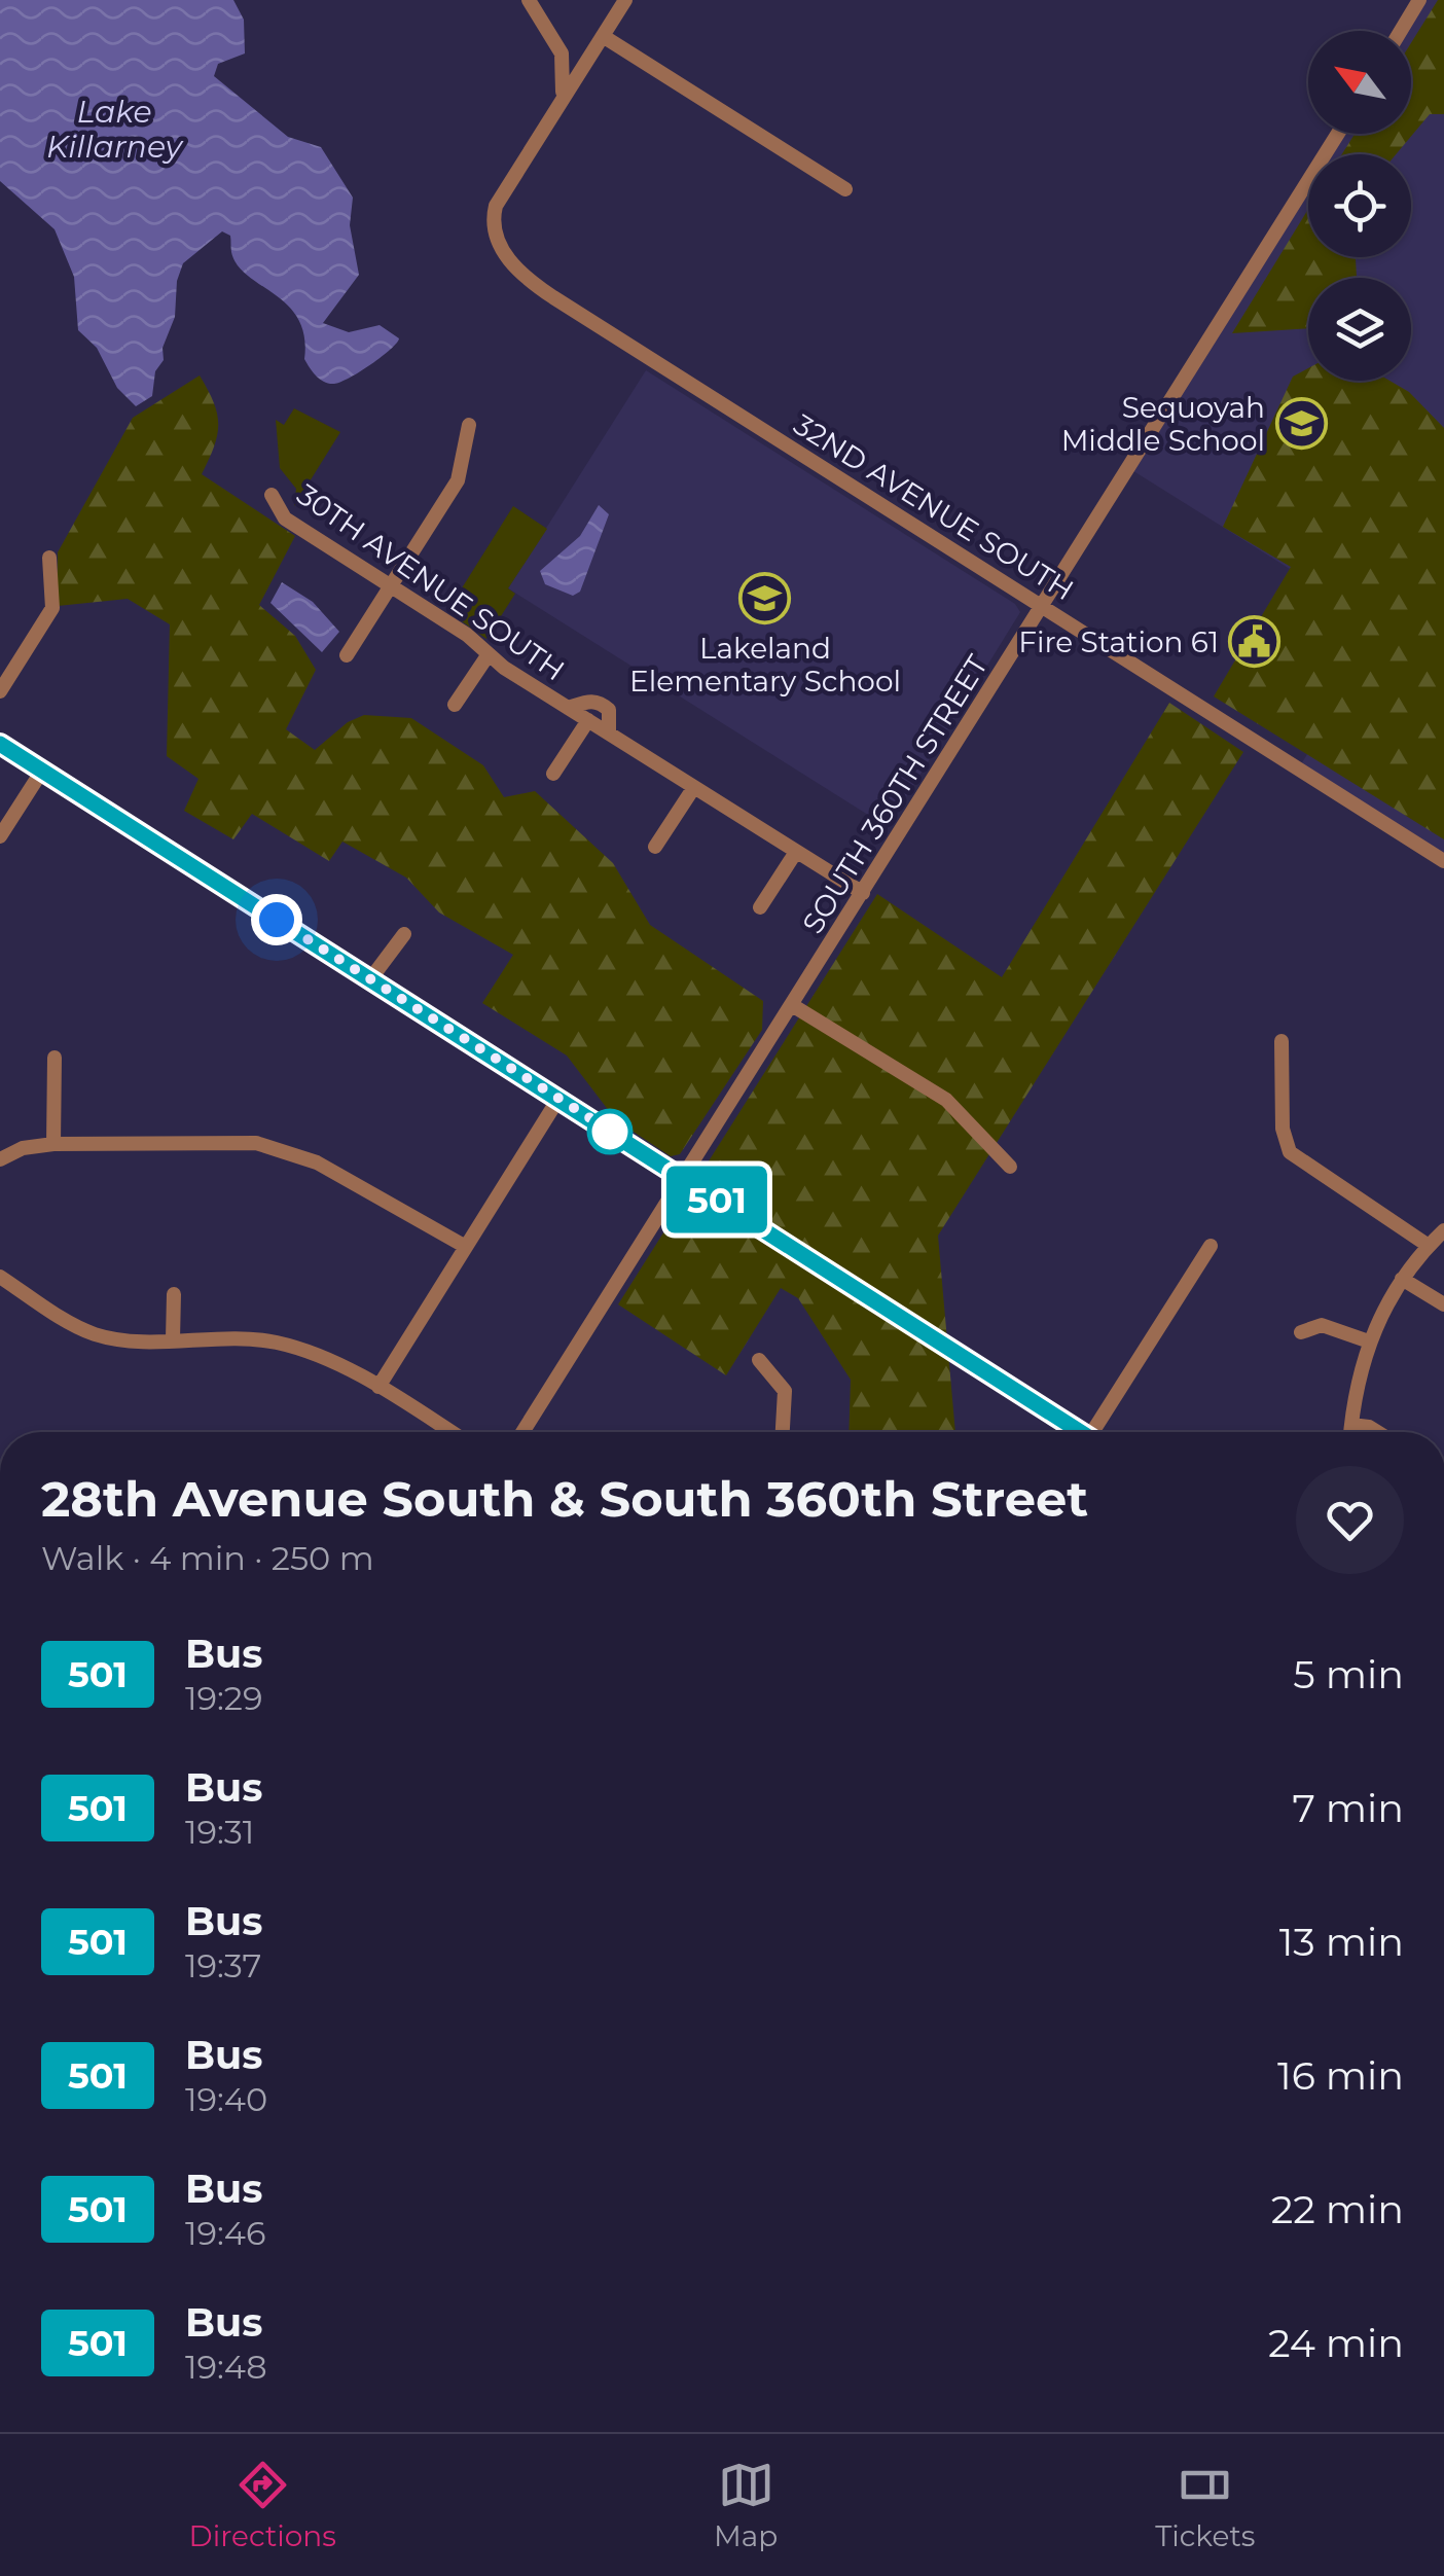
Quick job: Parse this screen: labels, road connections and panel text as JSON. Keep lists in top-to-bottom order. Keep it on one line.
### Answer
{"streets":{"street":["32ND AVENUE SOUTH","30TH AVENUE SOUTH","SOUTH 360TH STREET"]},"crossings":[["32ND AVENUE SOUTH","SOUTH 360TH STREET"],["30TH AVENUE SOUTH","SOUTH 360TH STREET"]],"water":["Lake Killarney"],"places":{"school or university":["Sequoyah Middle School","Lakeland Elementary School"],"public building":["Fire Station 61"]},"lines":["bus line 501"],"north":"top left","page":{"on_map":"501","heading":["28th Avenue South & South 360th Street","Walk · 4 min · 250 m"],"list":[{"mark":"501","name":"Bus","note":"19:29","value":"5 min"},{"mark":"501","name":"Bus","note":"19:31","value":"7 min"},{"mark":"501","name":"Bus","note":"19:37","value":"13 min"},{"mark":"501","name":"Bus","note":"19:40","value":"16 min"},{"mark":"501","name":"Bus","note":"19:46","value":"22 min"},{"mark":"501","name":"Bus","note":"19:48","value":"24 min"}],"tabs":["Directions","Map","Tickets"]}}
